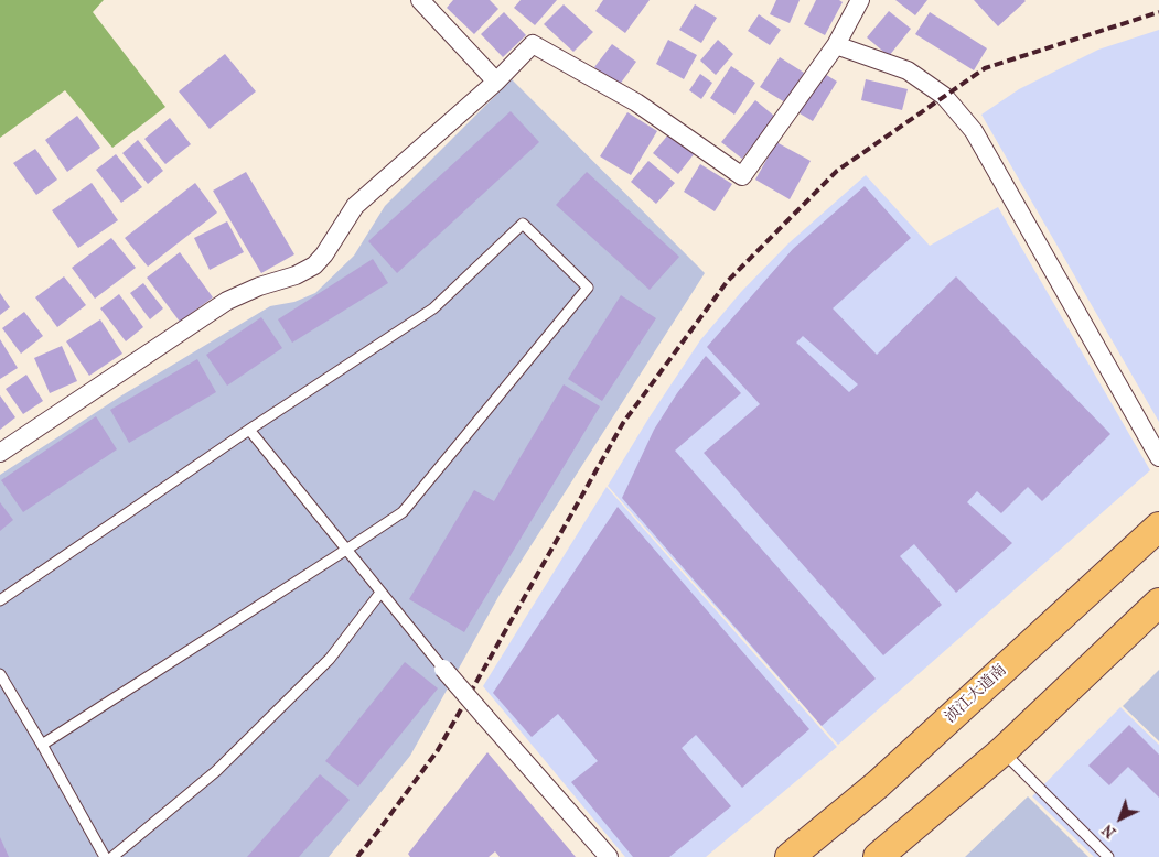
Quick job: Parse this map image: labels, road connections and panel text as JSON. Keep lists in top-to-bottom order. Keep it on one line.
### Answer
{"streets":{"main road":["浈江大道南"]},"north":"bottom left"}
